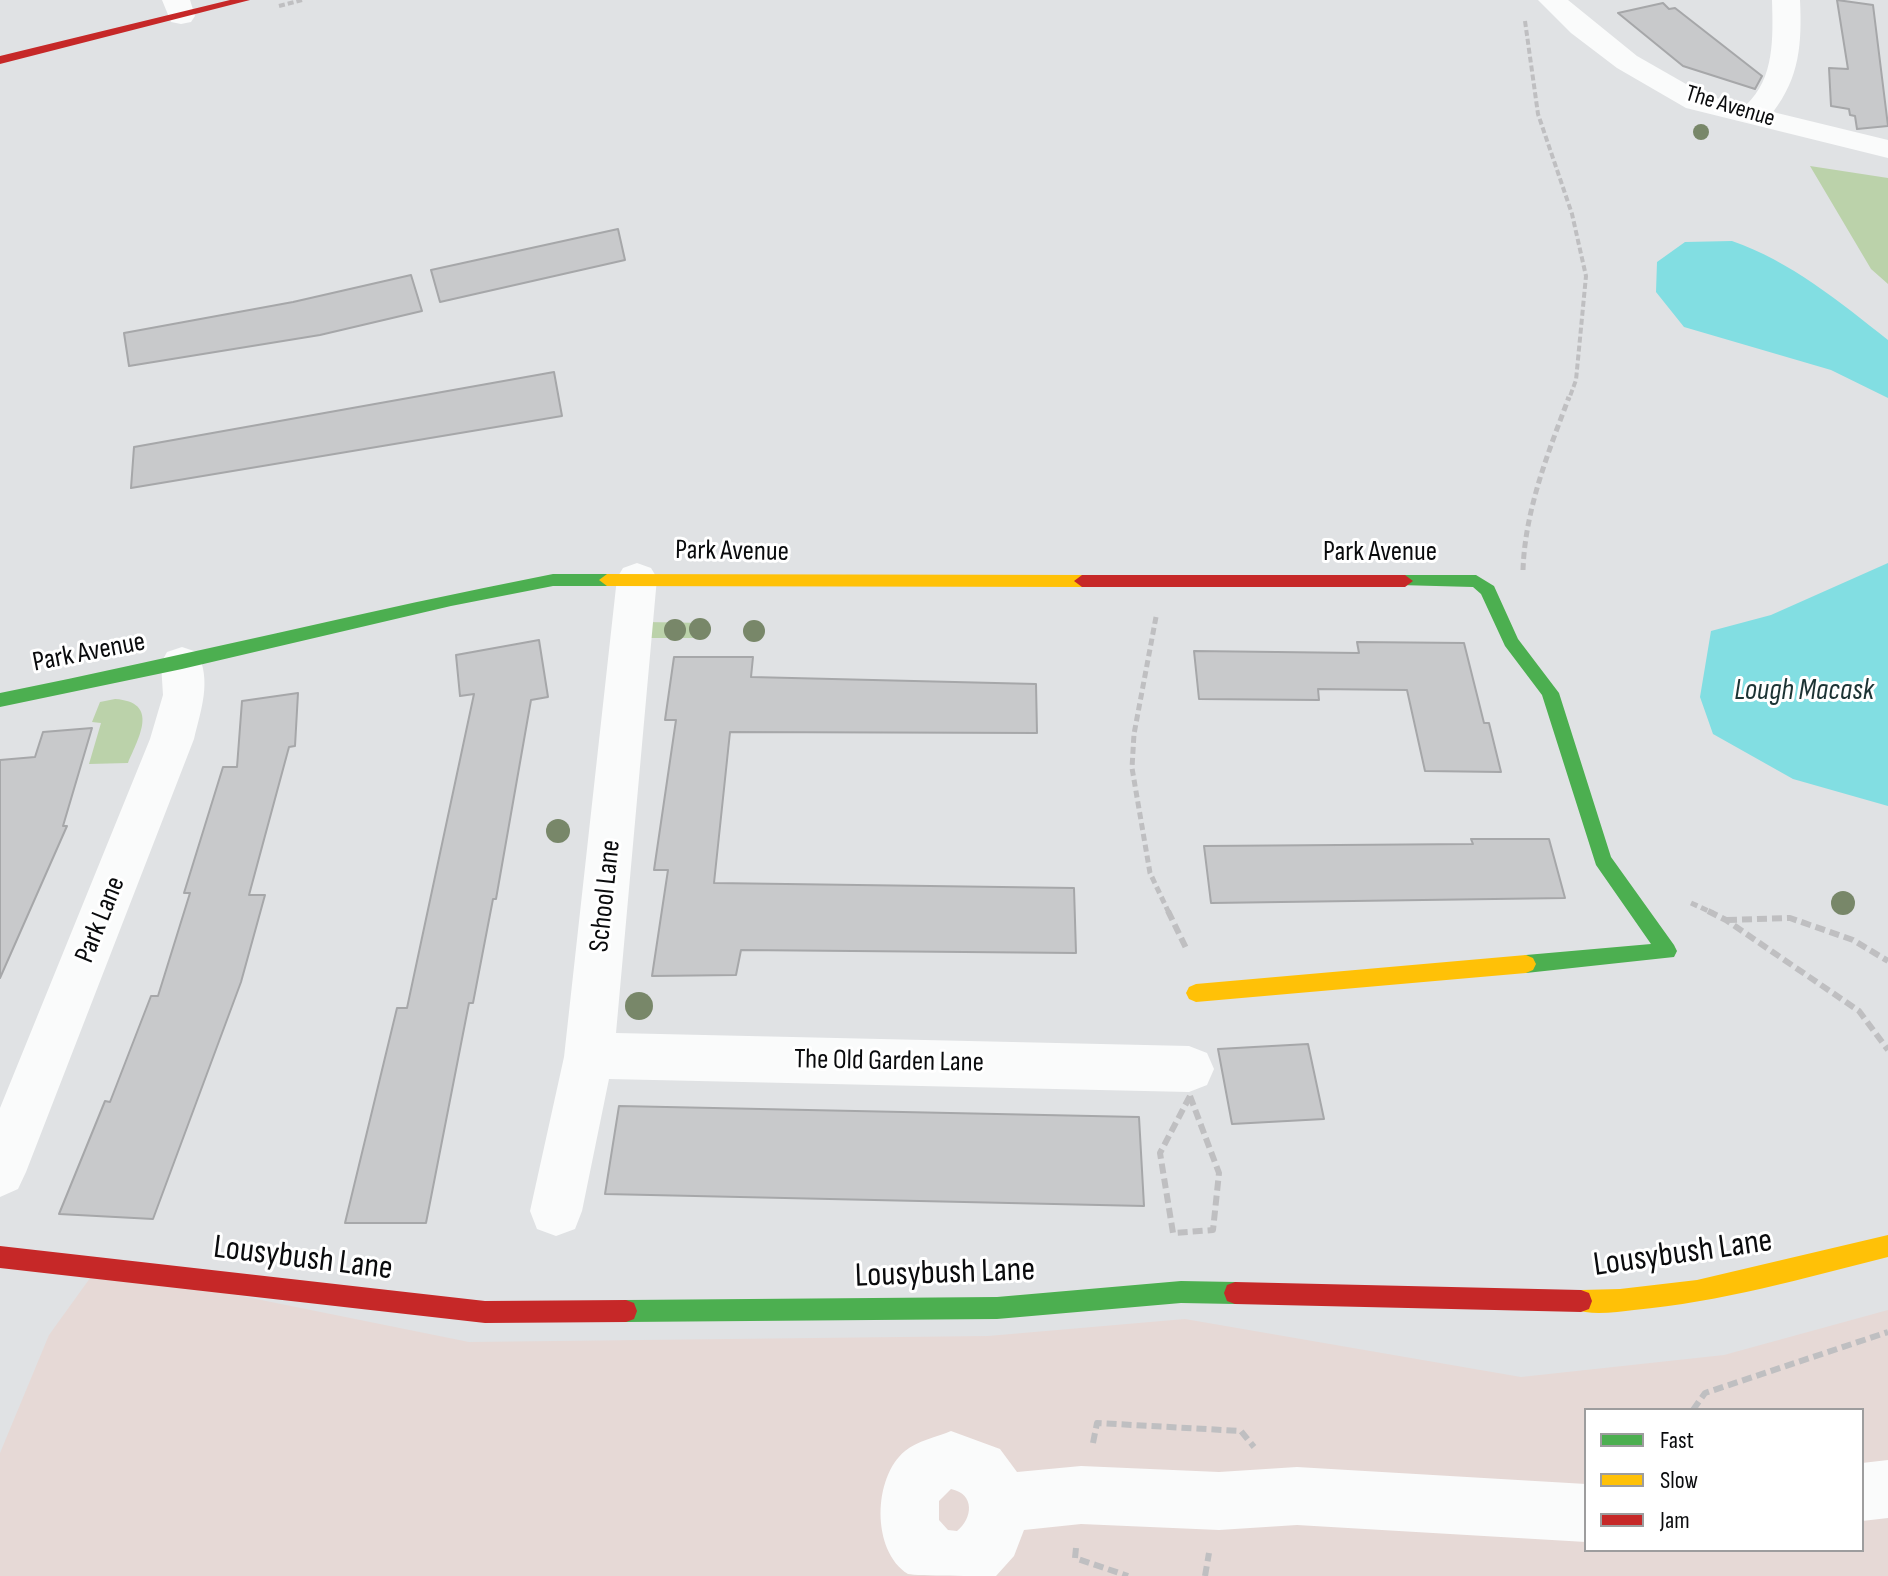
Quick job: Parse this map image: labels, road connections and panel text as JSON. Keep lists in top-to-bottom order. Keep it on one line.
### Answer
{"streets":{"street":["The Avenue","Park Avenue","School Lane","Park Lane","The Old Garden Lane","Lousybush Lane"]},"crossings":[["Park Avenue","School Lane"],["Park Avenue","Park Lane"],["School Lane","The Old Garden Lane"]],"water":["Lough Macask"],"legend":["Fast","Slow","Jam"]}
